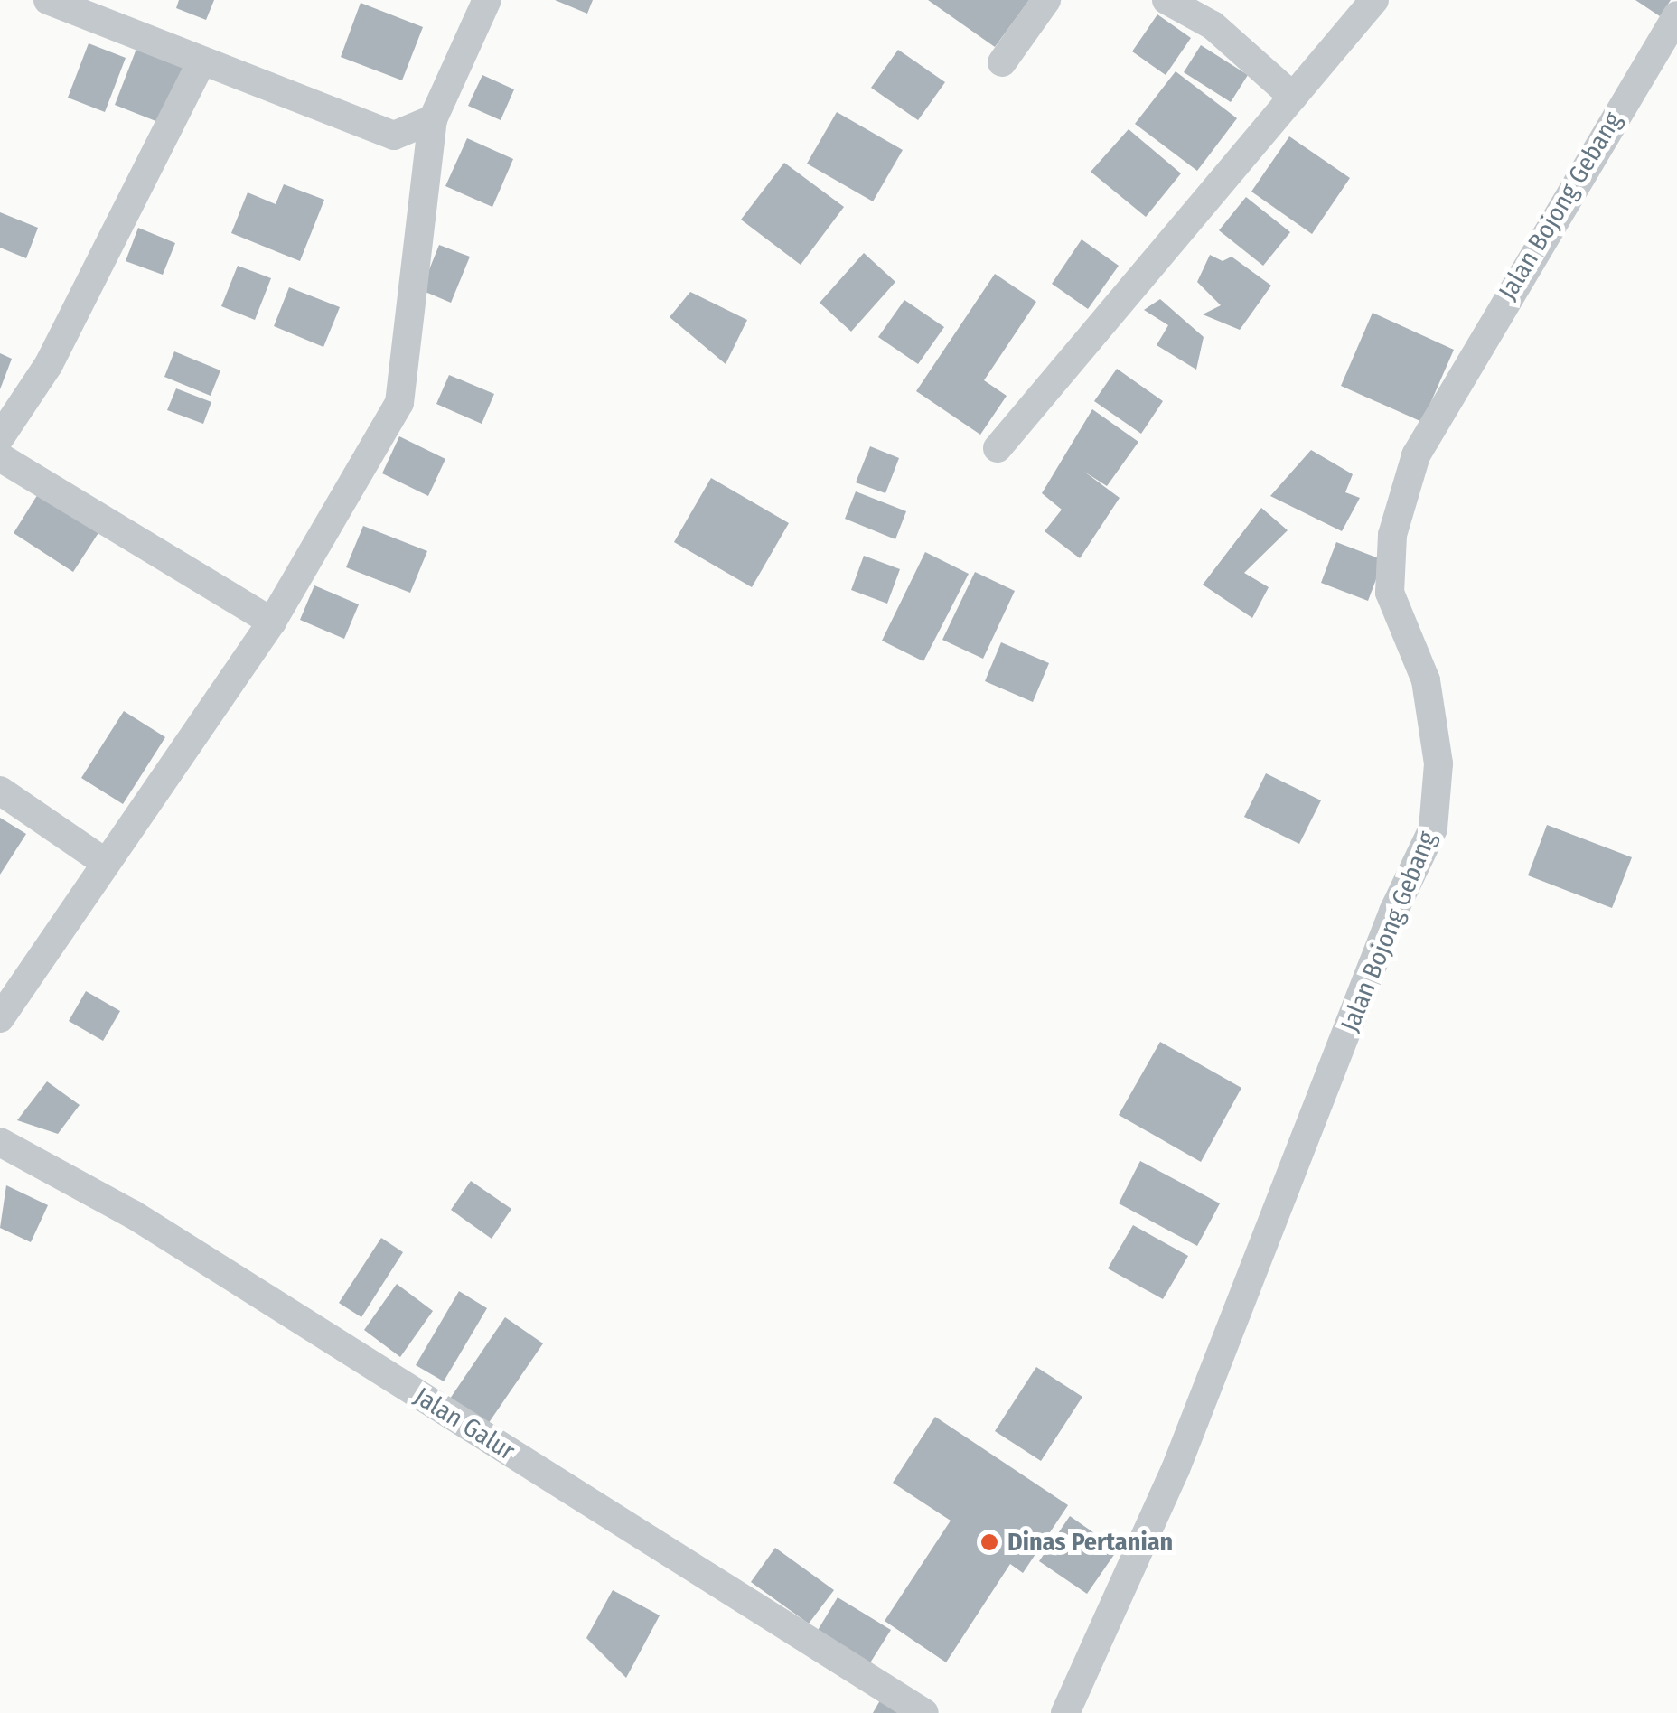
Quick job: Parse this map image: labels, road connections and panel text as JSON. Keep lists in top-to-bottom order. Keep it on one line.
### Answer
{"streets":{"street":["Jalan Bojong Gebang","Jalan Galur"]},"places":["Dinas Pertanian"]}
